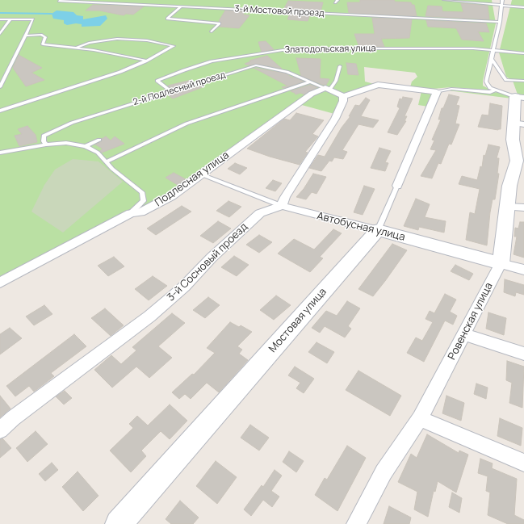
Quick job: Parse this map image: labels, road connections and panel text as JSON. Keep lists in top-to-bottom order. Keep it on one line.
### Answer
{"streets":{"street":["Подлесная улица","Автобусная улица","3-й Сосновый проезд","Мостовая улица","Ровенская улица"],"lane":["3-й Мостовой проезд","Златодольская улица","2-й Подлесный проезд"]},"crossings":[["Златодольская улица","2-й Подлесный проезд"],["2-й Подлесный проезд","Подлесная улица"],["Подлесная улица","Автобусная улица"],["Автобусная улица","3-й Сосновый проезд"],["Автобусная улица","Мостовая улица"],["Автобусная улица","Ровенская улица"]]}
